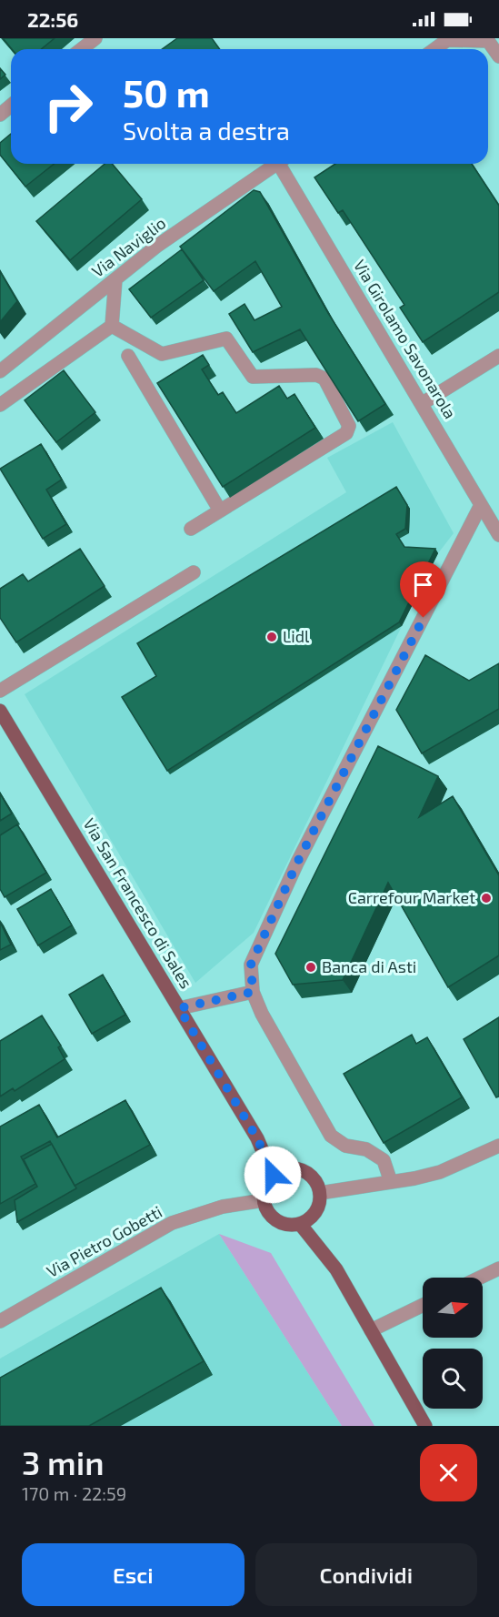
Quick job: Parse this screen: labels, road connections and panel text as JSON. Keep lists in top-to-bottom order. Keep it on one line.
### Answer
{"streets":{"main road":["Via San Francesco di Sales"],"street":["Via Naviglio","Via Girolamo Savonarola","Via Pietro Gobetti"]},"crossings":[["Via San Francesco di Sales","Via Pietro Gobetti"]],"places":["Lidl","Carrefour Market","Banca di Asti"],"north":"right","page":{"status":"22:56","turn":["50 m","Svolta a destra"],"heading":["3 min","170 m · 22:59"],"buttons":["Esci","Condividi"]}}
